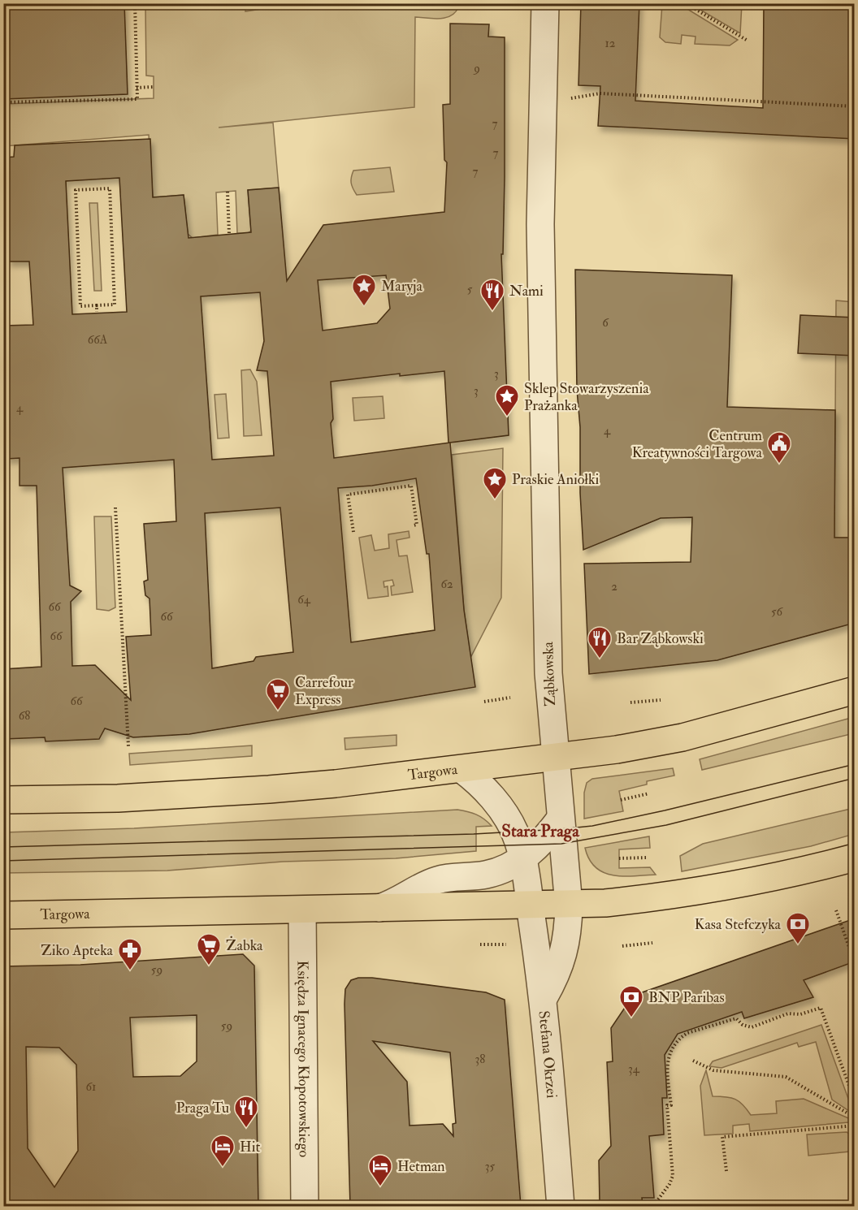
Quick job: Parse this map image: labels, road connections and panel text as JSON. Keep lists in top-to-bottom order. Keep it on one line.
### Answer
{"streets":{"main road":["Targowa"],"street":["Ząbkowska","Stefana Okrzei","Księdza Ignacego Kłopotowskiego"]},"crossings":[["Ząbkowska","Targowa"],["Ząbkowska","Stefana Okrzei"],["Targowa","Stefana Okrzei"],["Targowa","Księdza Ignacego Kłopotowskiego"]],"districts":["Stara Praga"],"places":{"place":["Maryja","Sklep Stowarzyszenia Prażanka","Praskie Aniołki"],"restaurant":["Nami","Bar Ząbkowski","Praga Tu"],"public building":["Centrum Kreatywności Targowa"],"supermarket":["Carrefour Express","Żabka"],"bank":["Kasa Stefczyka","BNP Paribas"],"pharmacy":["Ziko Apteka"],"hotel":["Hit","Hetman"]},"house_numbers":["12","9","7","7","7","5","6","66A","3","3","4","4","62","2","64","66","56","66","66","66","68","59","59","38","34","61","35"]}
